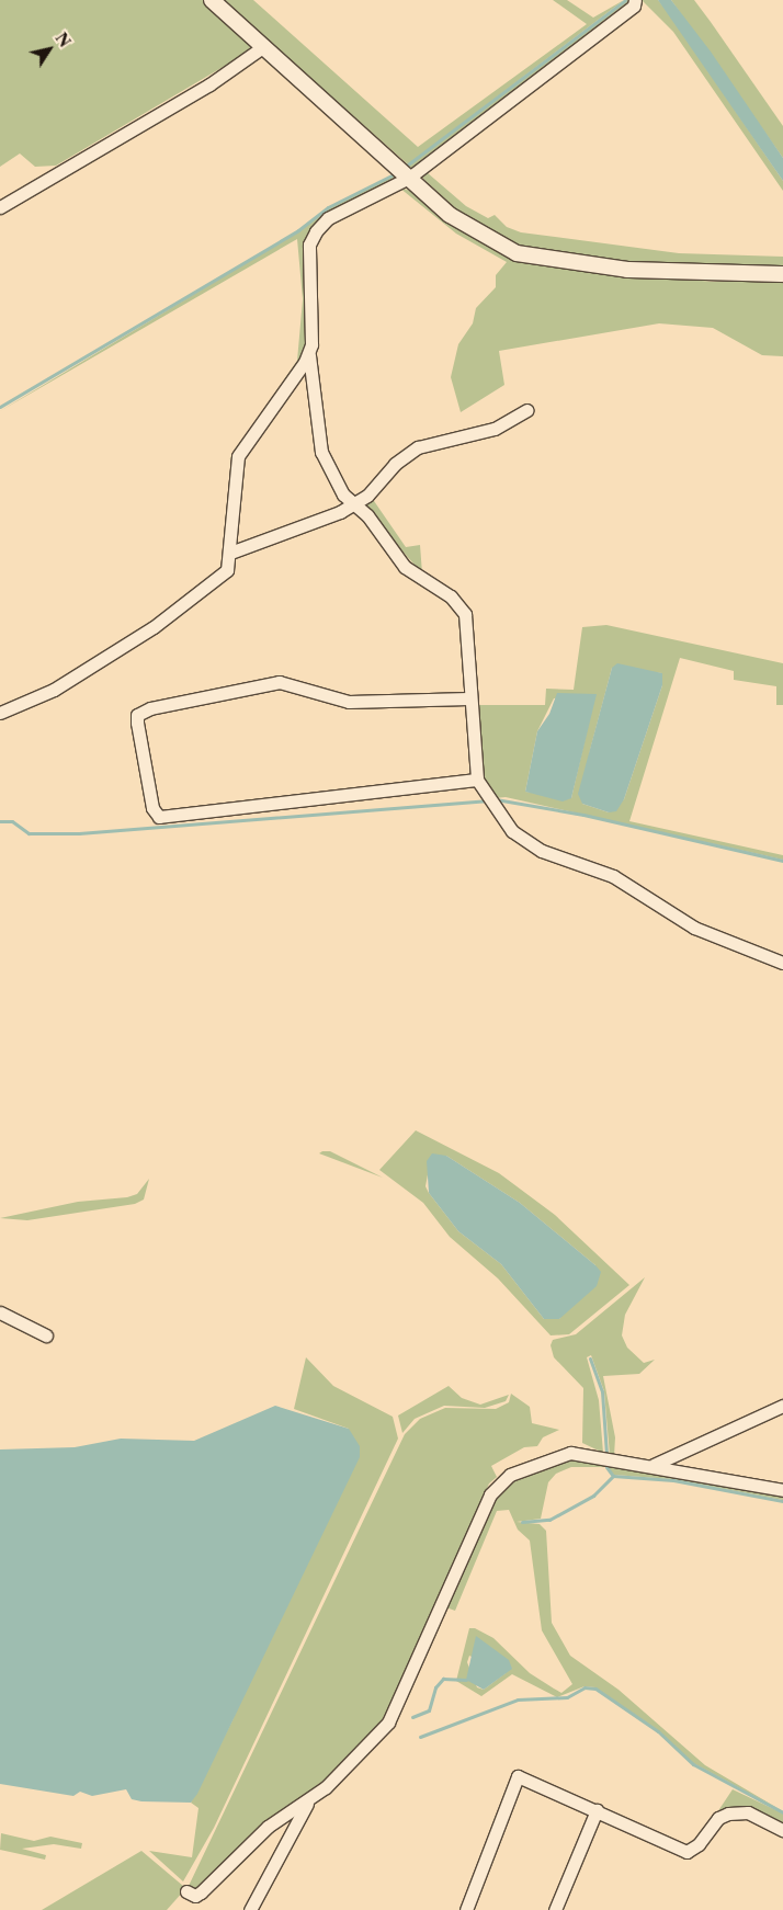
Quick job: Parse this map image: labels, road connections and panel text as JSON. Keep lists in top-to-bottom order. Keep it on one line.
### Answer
{"north":"top right"}
